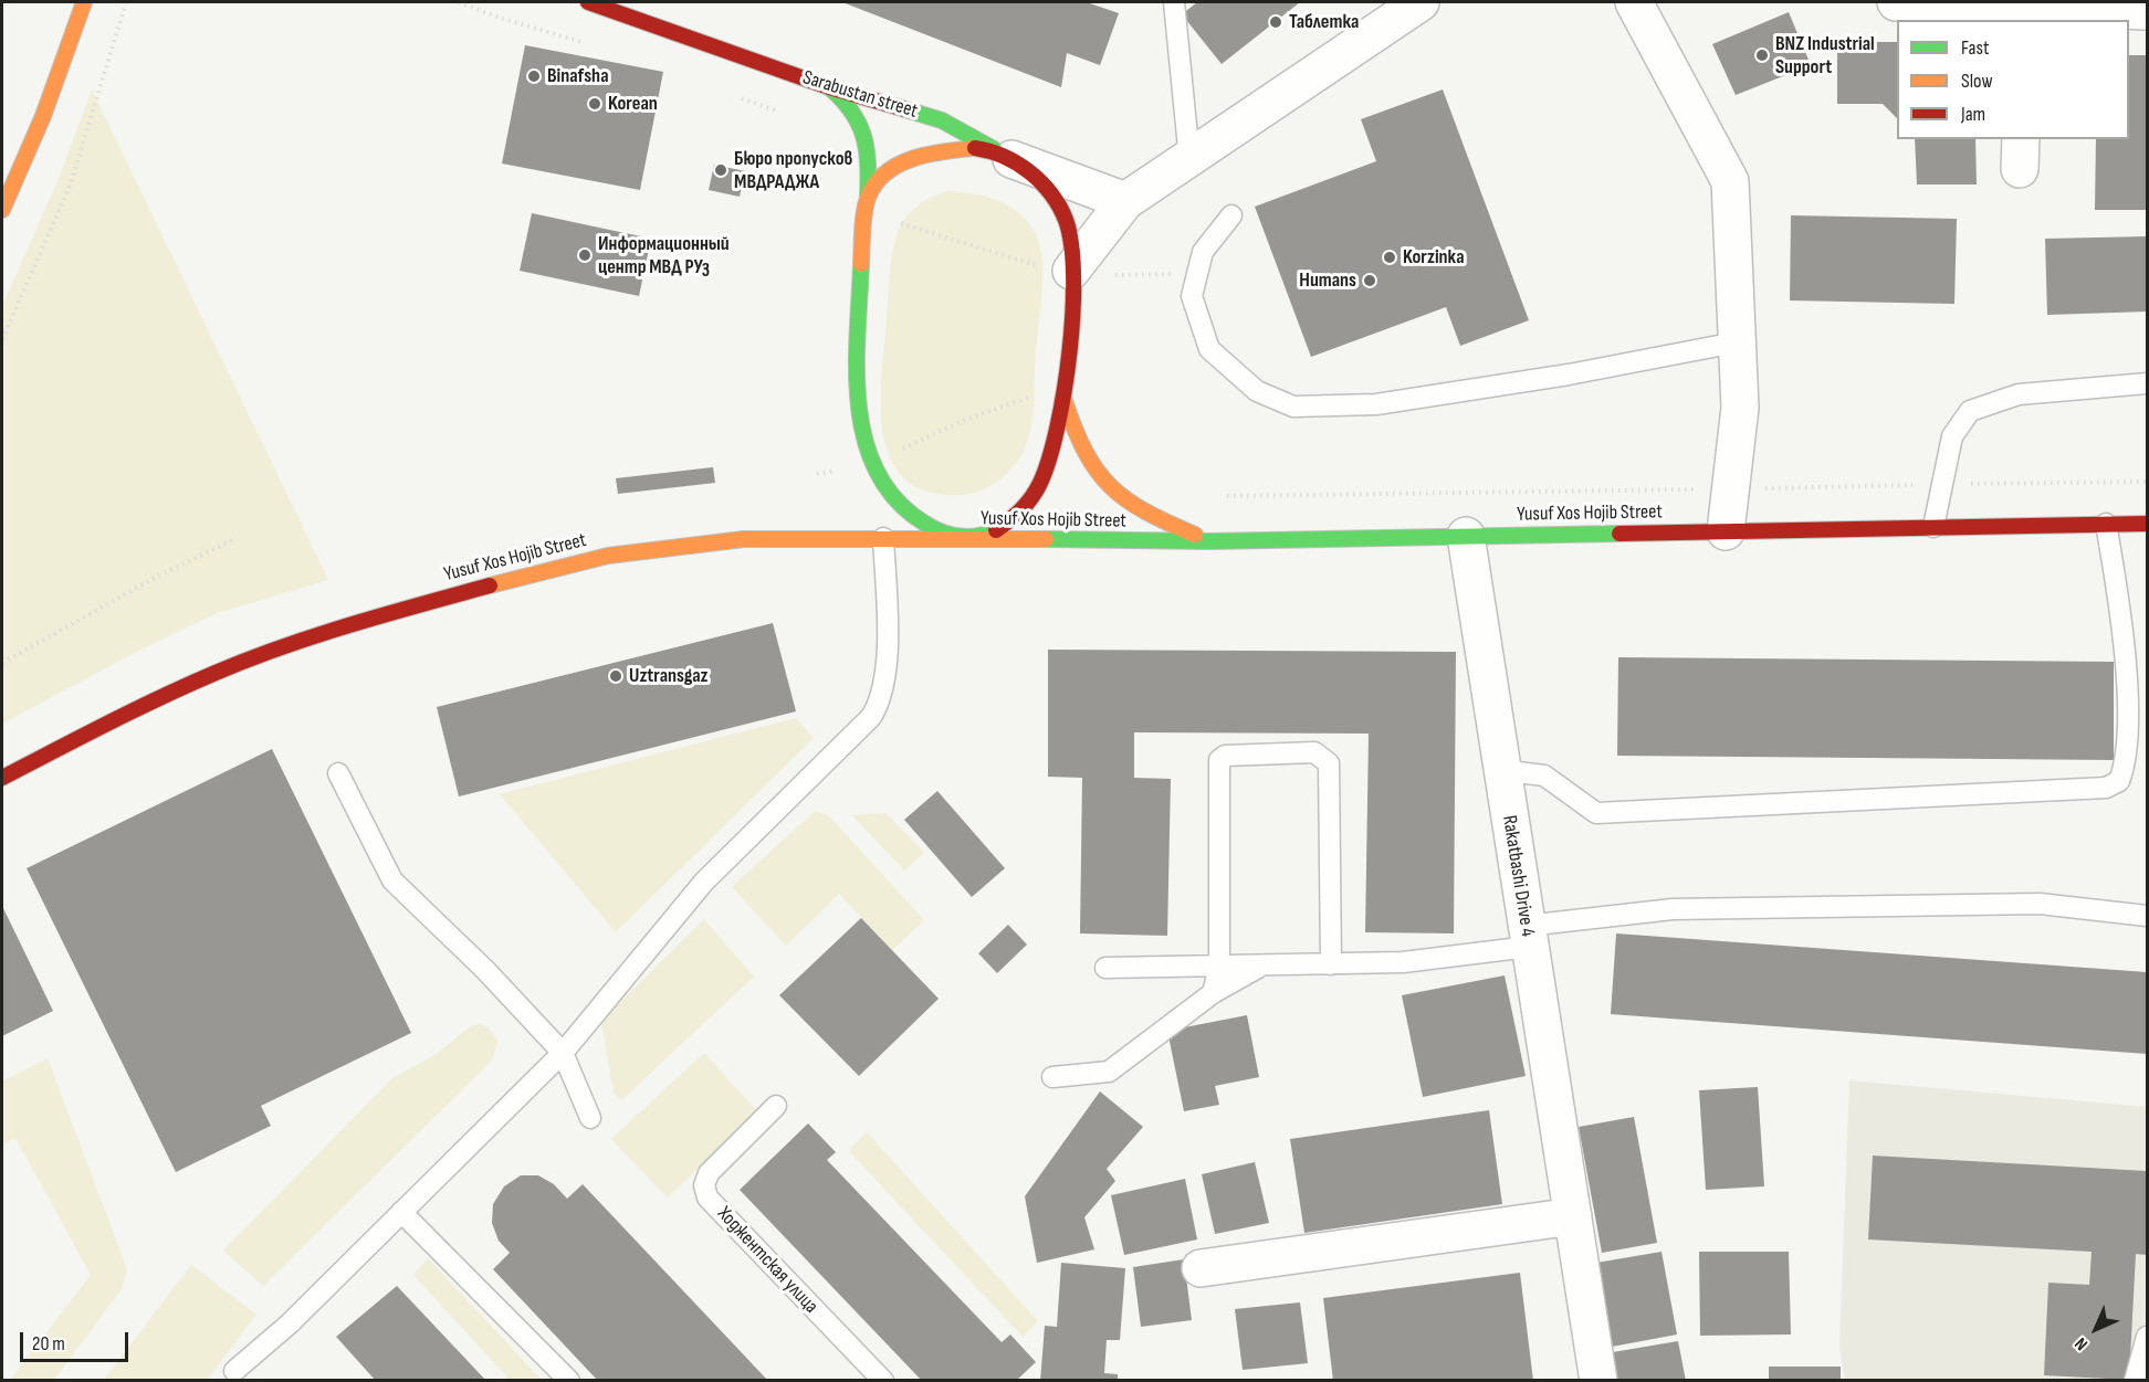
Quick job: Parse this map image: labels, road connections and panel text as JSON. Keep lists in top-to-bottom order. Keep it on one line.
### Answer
{"streets":{"main road":["Sarabustan street","Yusuf Xos Hojib Street"],"street":["Rakatbashi Drive 4"],"lane":["Ходжентская улица"]},"crossings":[["Yusuf Xos Hojib Street","Rakatbashi Drive 4"]],"places":["Таблетка","BNZ Industrial Support","Binafsha","Korean","Бюро пропусков МВДРАДЖА","Информационный центр МВД РУз","Korzinka","Humans","Uztransgaz"],"legend":["Fast","Slow","Jam"],"scale_bar":"20 m","north":"bottom left"}
